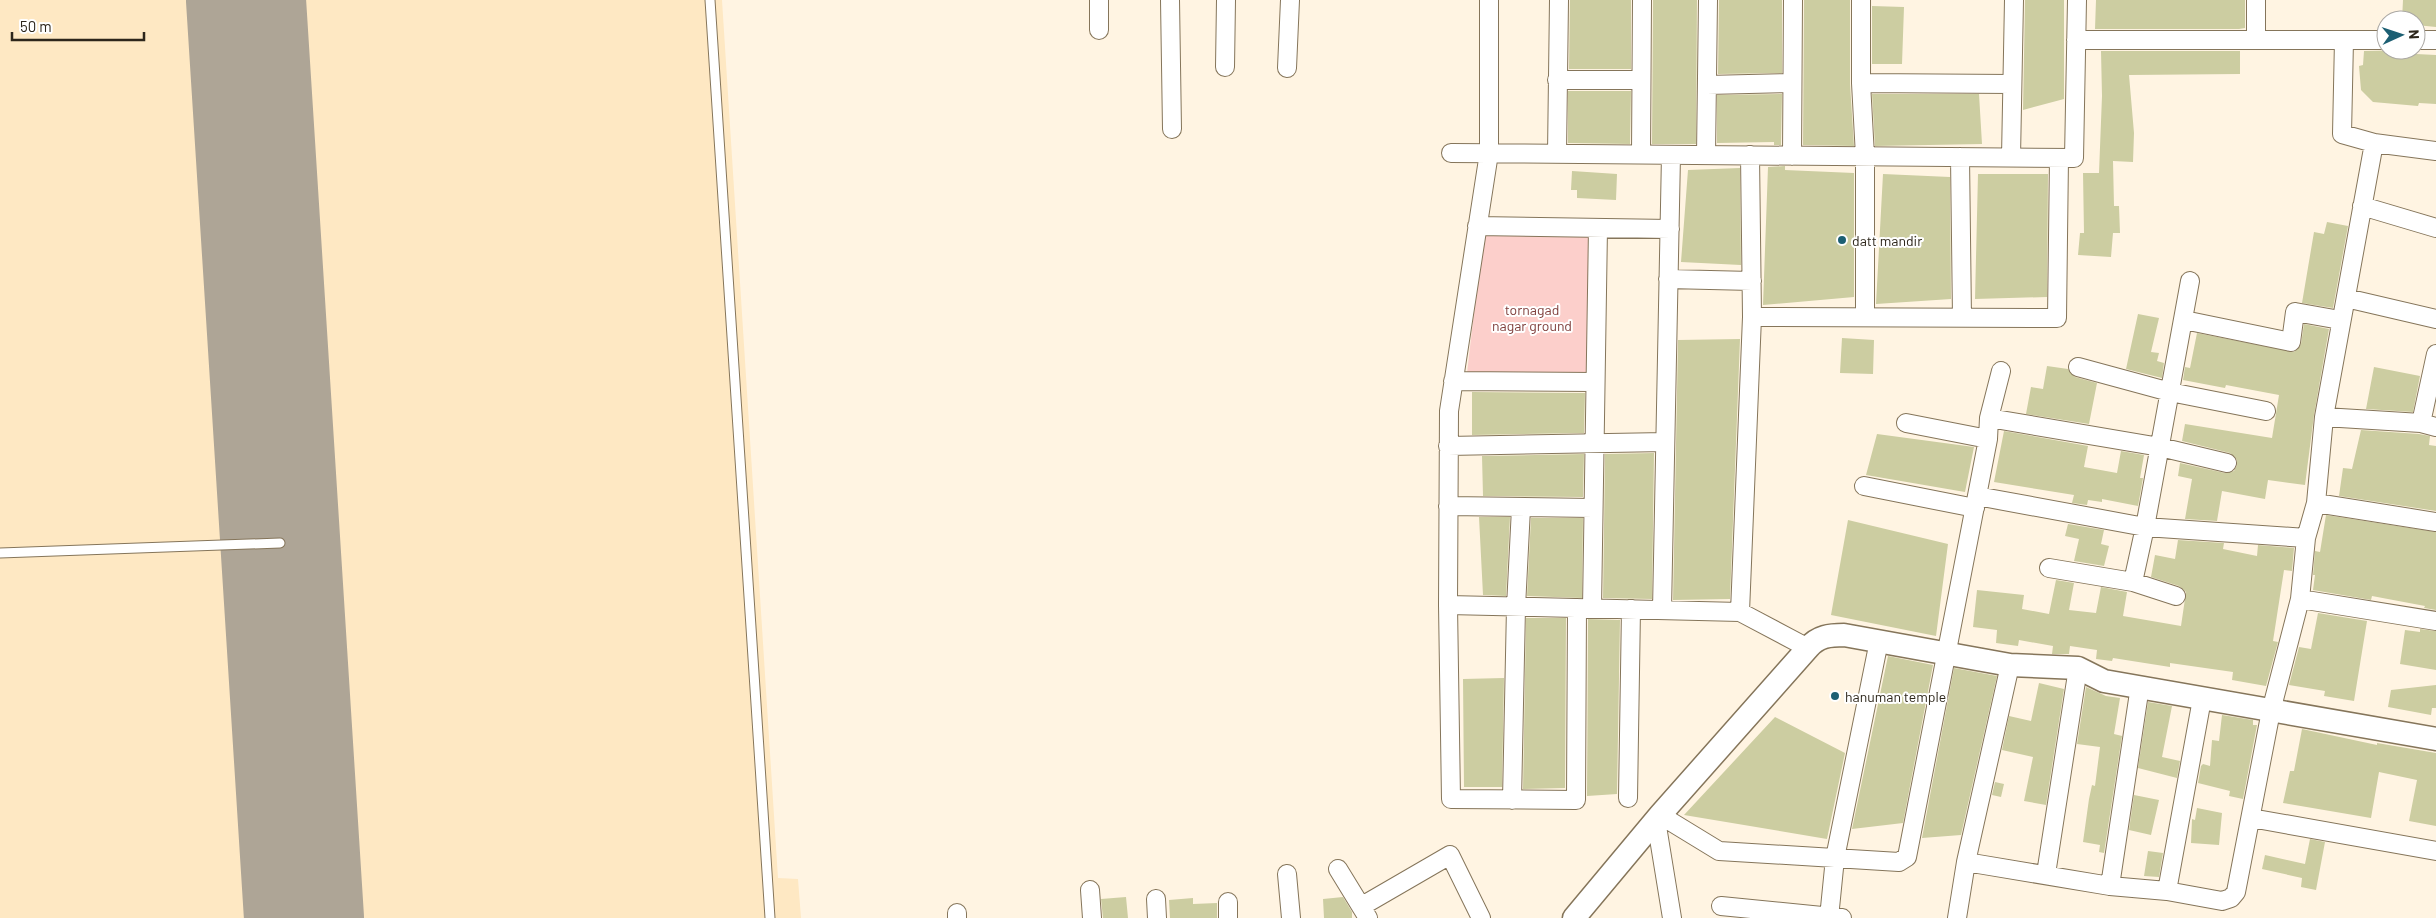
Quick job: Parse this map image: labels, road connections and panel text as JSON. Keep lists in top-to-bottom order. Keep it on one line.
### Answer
{"parks":["tornagad nagar ground"],"places":["datt mandir","hanuman temple"],"scale_bar":"50 m","north":"right"}
